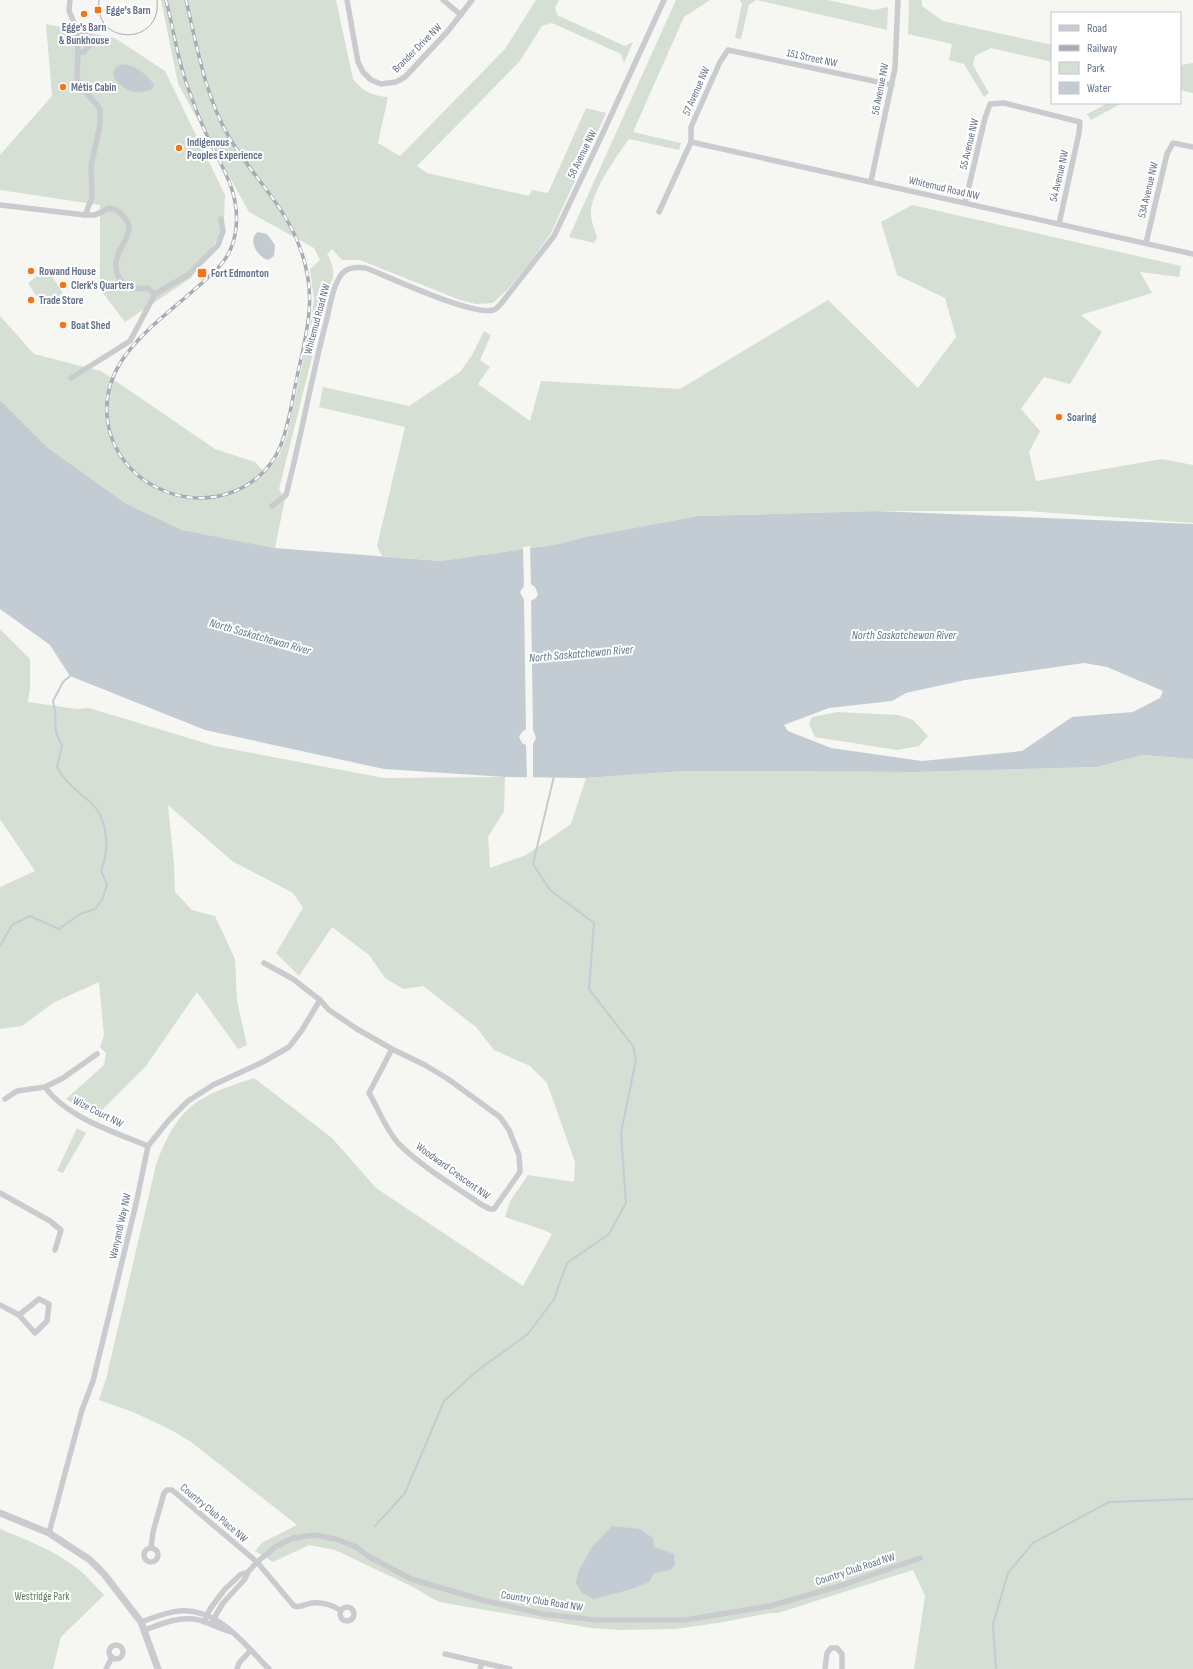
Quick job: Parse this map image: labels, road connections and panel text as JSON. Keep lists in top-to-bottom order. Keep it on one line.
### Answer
{"streets":{"street":["Brander Drive NW","151 Street NW","56 Avenue NW","57 Avenue NW","55 Avenue NW","58 Avenue NW","54 Avenue NW","Whitemud Road NW","53A Avenue NW","Wize Court NW","Woodward Crescent NW","Wanyandi Way NW","Country Club Place NW","Country Club Road NW"]},"crossings":[["151 Street NW","56 Avenue NW"],["151 Street NW","57 Avenue NW"],["56 Avenue NW","Whitemud Road NW"],["57 Avenue NW","Whitemud Road NW"],["55 Avenue NW","54 Avenue NW"],["55 Avenue NW","Whitemud Road NW"],["58 Avenue NW","Whitemud Road NW"],["54 Avenue NW","Whitemud Road NW"],["Whitemud Road NW","53A Avenue NW"],["Wize Court NW","Wanyandi Way NW"],["Woodward Crescent NW","Wanyandi Way NW"],["Country Club Place NW","Country Club Road NW"]],"water":["North Saskatchewan River"],"parks":["Westridge Park"],"places":{"transit":["Egge's Barn","Fort Edmonton"],"other":["Egge's Barn & Bunkhouse","Métis Cabin","Indigenous Peoples Experience","Rowand House","Clerk's Quarters","Trade Store","Boat Shed","Soaring"]},"legend":["Road","Railway","Park","Water"]}
